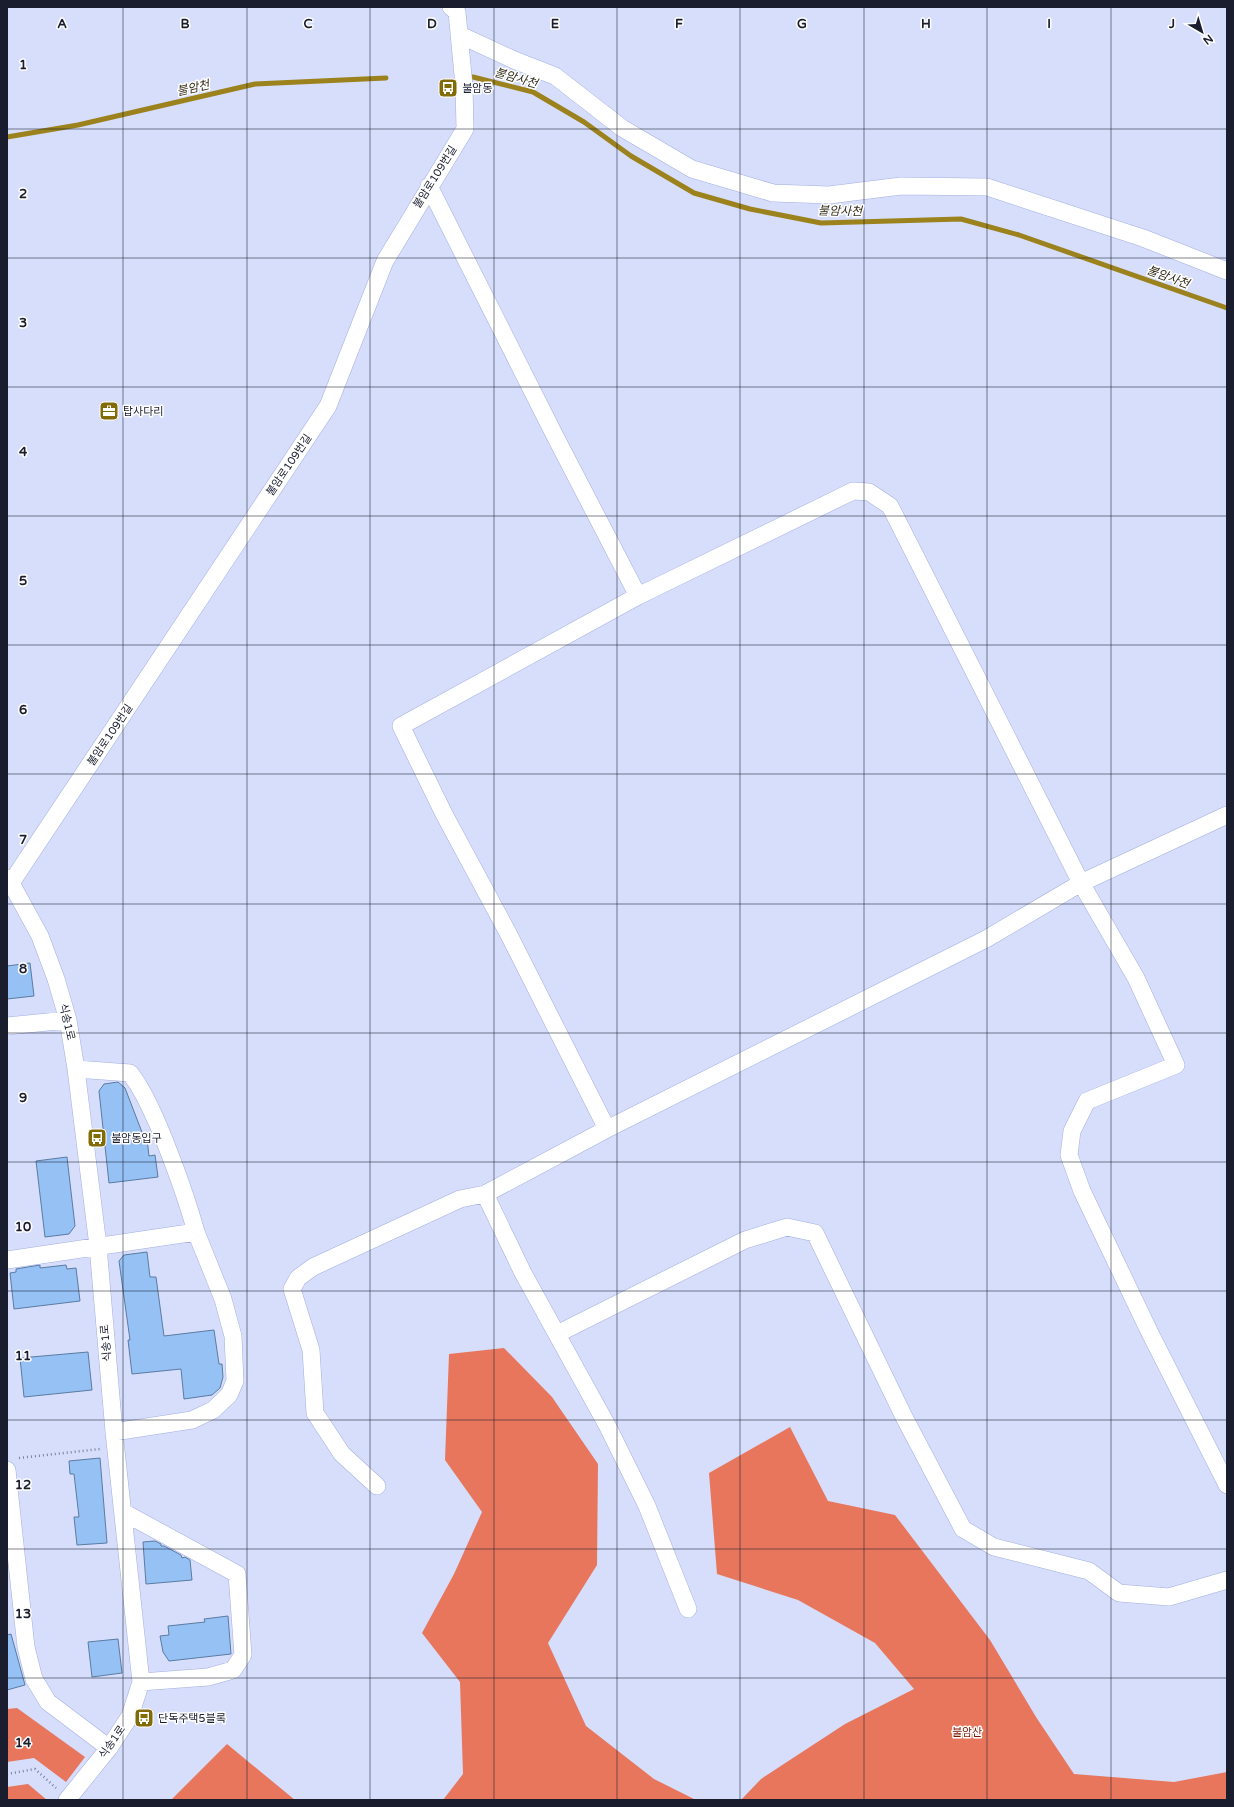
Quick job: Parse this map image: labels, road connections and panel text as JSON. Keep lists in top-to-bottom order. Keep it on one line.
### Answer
{"streets":{"street":["불암로109번길","식송1로"]},"crossings":[["불암로109번길","식송1로"]],"water":["불암사천","불암천"],"parks":["불암산"],"places":{"bus stop":["불암동","불암동입구","단독주택5블록"],"office":["탑사다리"]},"north":"bottom right","grid":{"columns":["A","B","C","D","E","F","G","H","I","J"],"rows":["1","2","3","4","5","6","7","8","9","10","11","12","13","14"]}}
